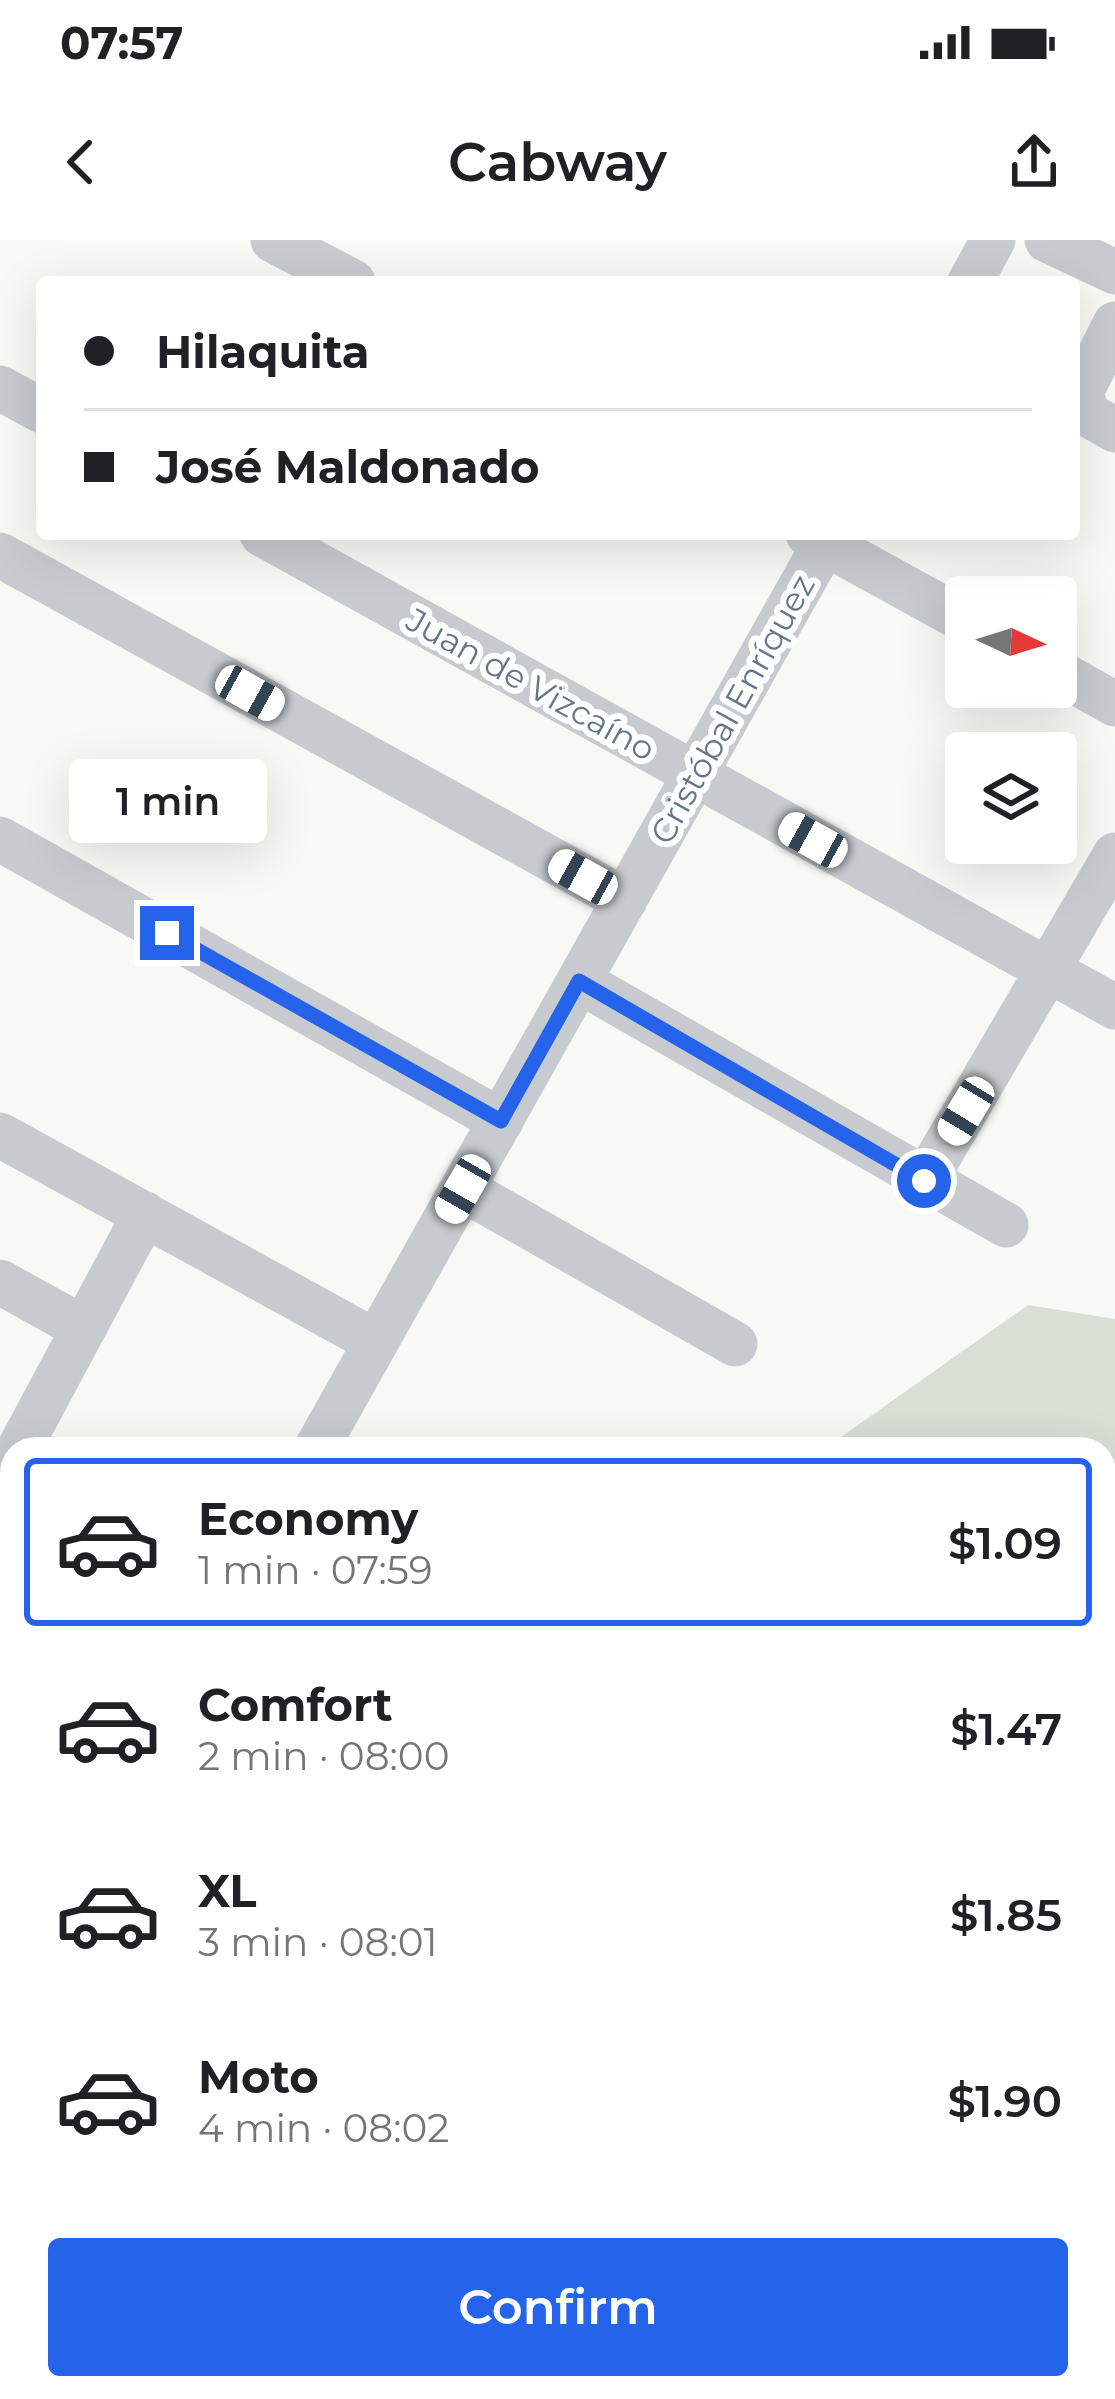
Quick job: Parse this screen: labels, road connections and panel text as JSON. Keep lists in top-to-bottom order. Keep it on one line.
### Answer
{"streets":{"street":["Juan de Vizcaíno","Cristóbal Enríquez"]},"crossings":[["Juan de Vizcaíno","Cristóbal Enríquez"]],"north":"right","page":{"status":"07:57","header":"Cabway","banner":["Hilaquita","José Maldonado"],"bubble":"1 min","list":[{"name":"Economy","note":"1 min · 07:59","value":"$1.09"},{"name":"Comfort","note":"2 min · 08:00","value":"$1.47"},{"name":"XL","note":"3 min · 08:01","value":"$1.85"},{"name":"Moto","note":"4 min · 08:02","value":"$1.90"}],"buttons":"Confirm"}}
